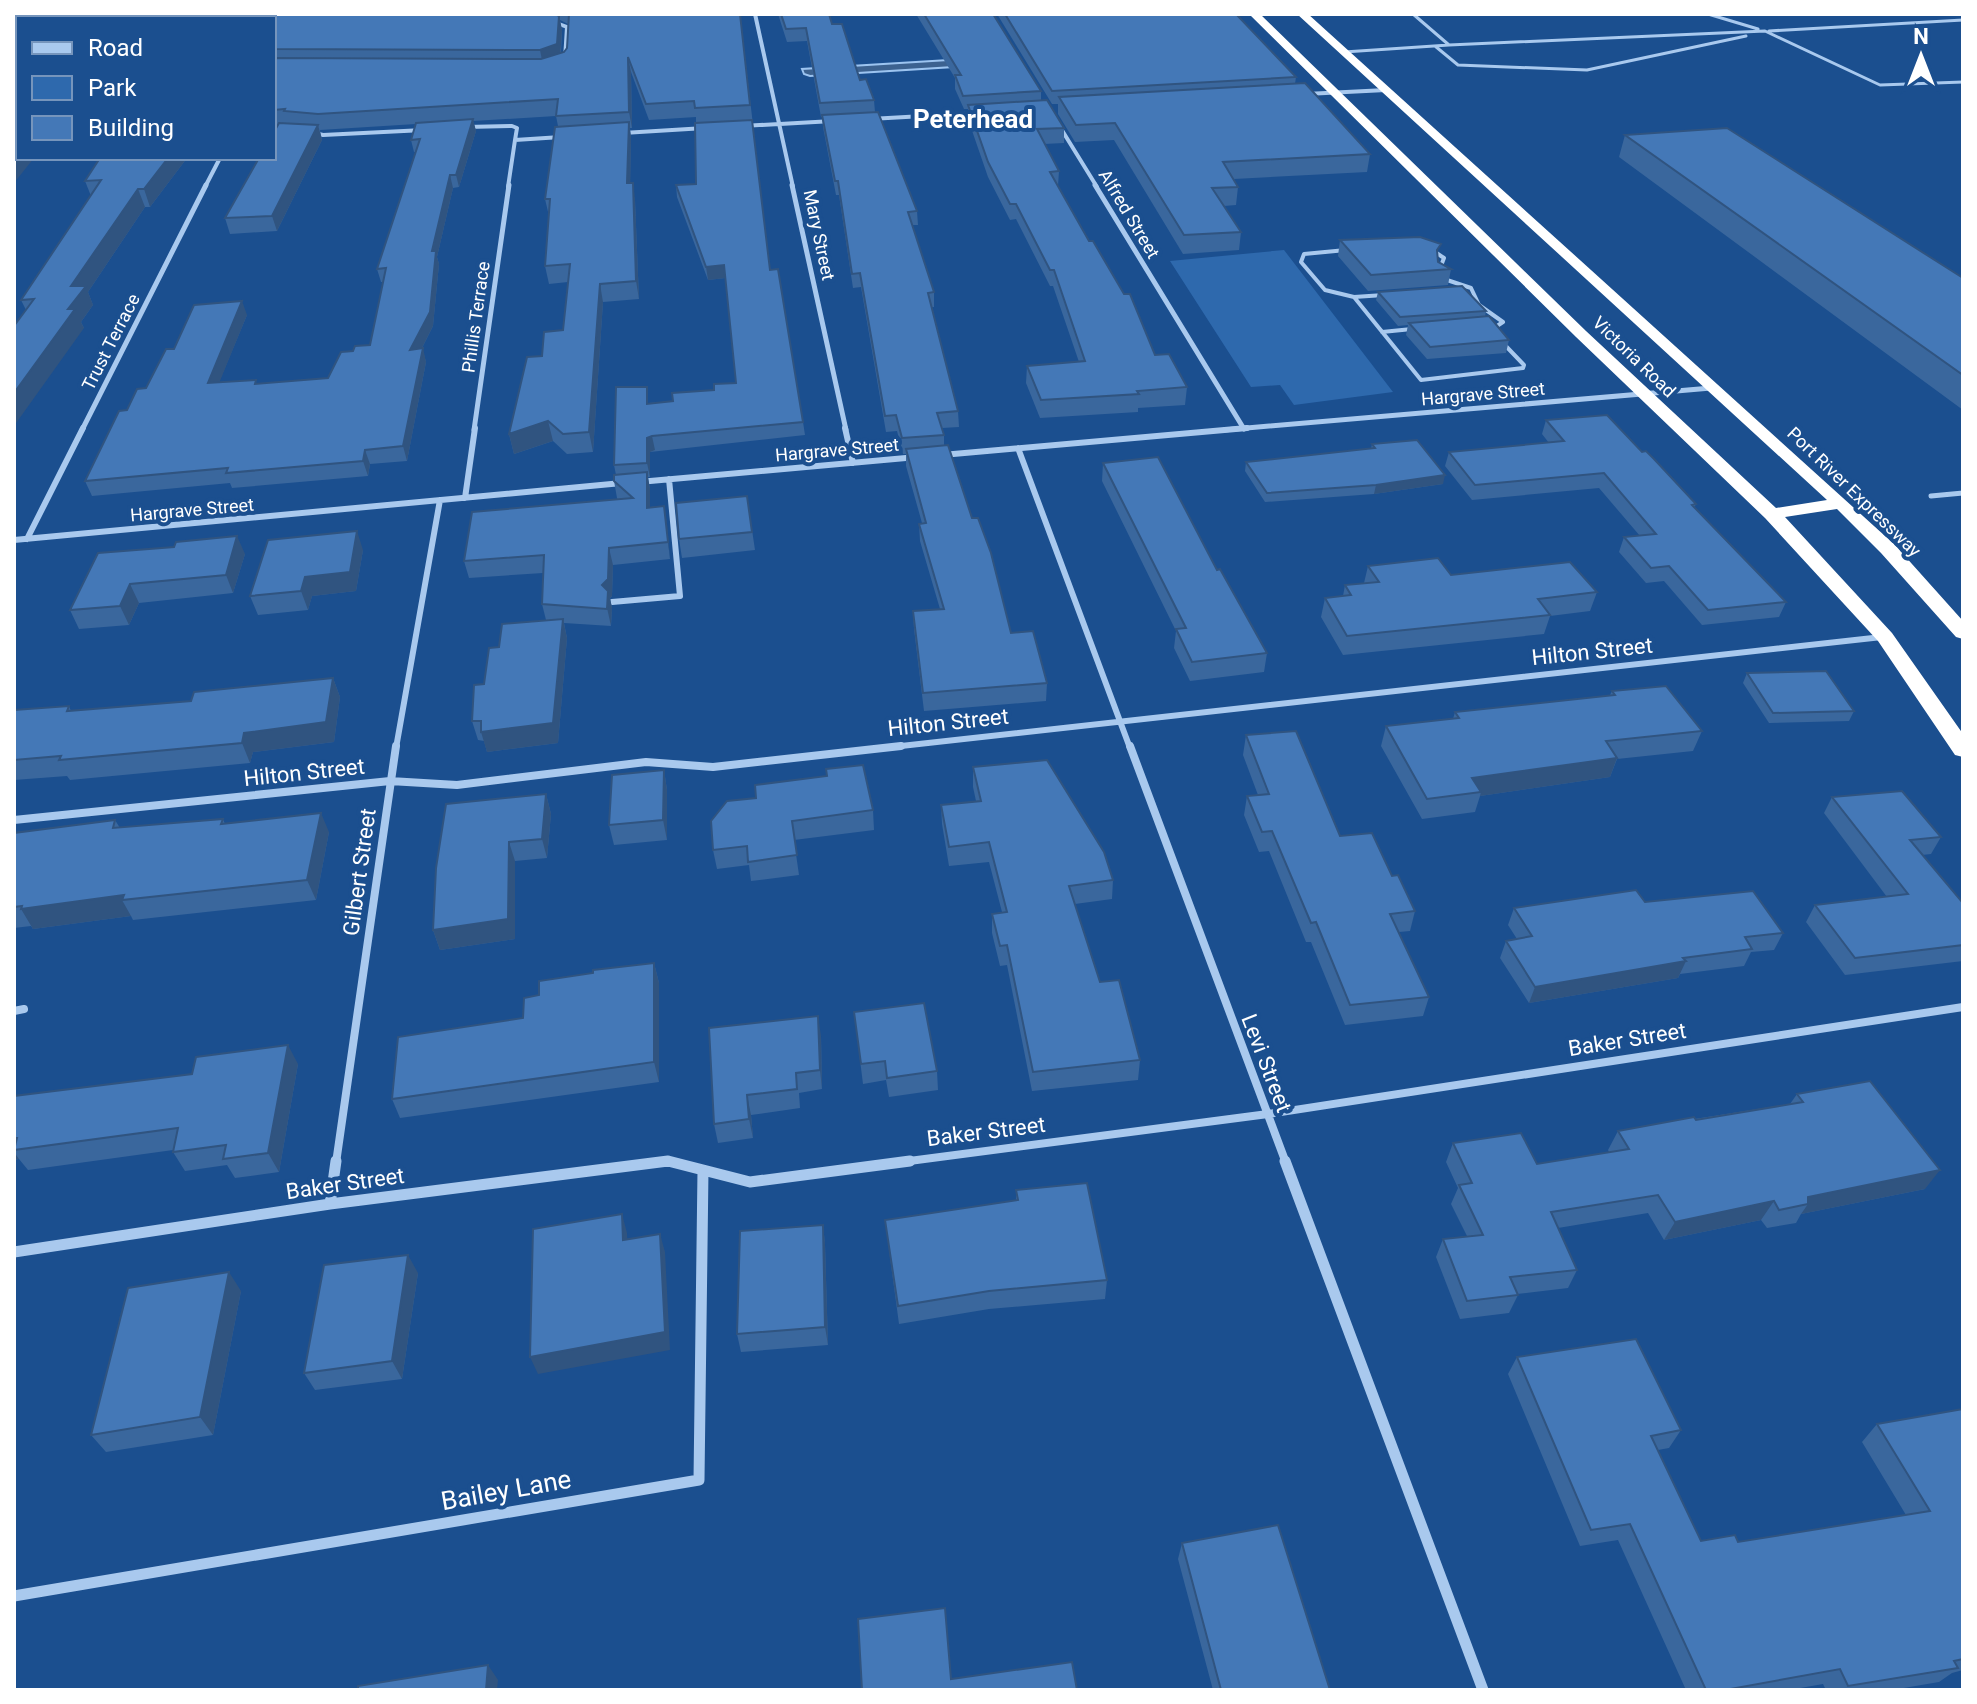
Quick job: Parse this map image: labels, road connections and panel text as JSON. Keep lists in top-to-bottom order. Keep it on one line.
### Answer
{"streets":{"highway":["Victoria Road","Port River Expressway"],"street":["Alfred Street","Mary Street","Phillis Terrace","Trust Terrace","Hargrave Street","Hilton Street","Gilbert Street","Baker Street","Levi Street","Bailey Lane"]},"crossings":[["Alfred Street","Hargrave Street"],["Mary Street","Hargrave Street"],["Phillis Terrace","Hargrave Street"],["Trust Terrace","Hargrave Street"],["Victoria Road","Hargrave Street"],["Victoria Road","Port River Expressway"],["Victoria Road","Hilton Street"],["Hargrave Street","Port River Expressway"],["Hargrave Street","Gilbert Street"],["Hargrave Street","Levi Street"],["Hilton Street","Gilbert Street"],["Hilton Street","Levi Street"],["Gilbert Street","Baker Street"],["Baker Street","Levi Street"],["Baker Street","Bailey Lane"]],"districts":["Peterhead"],"legend":["Road","Park","Building"],"north":"top"}
